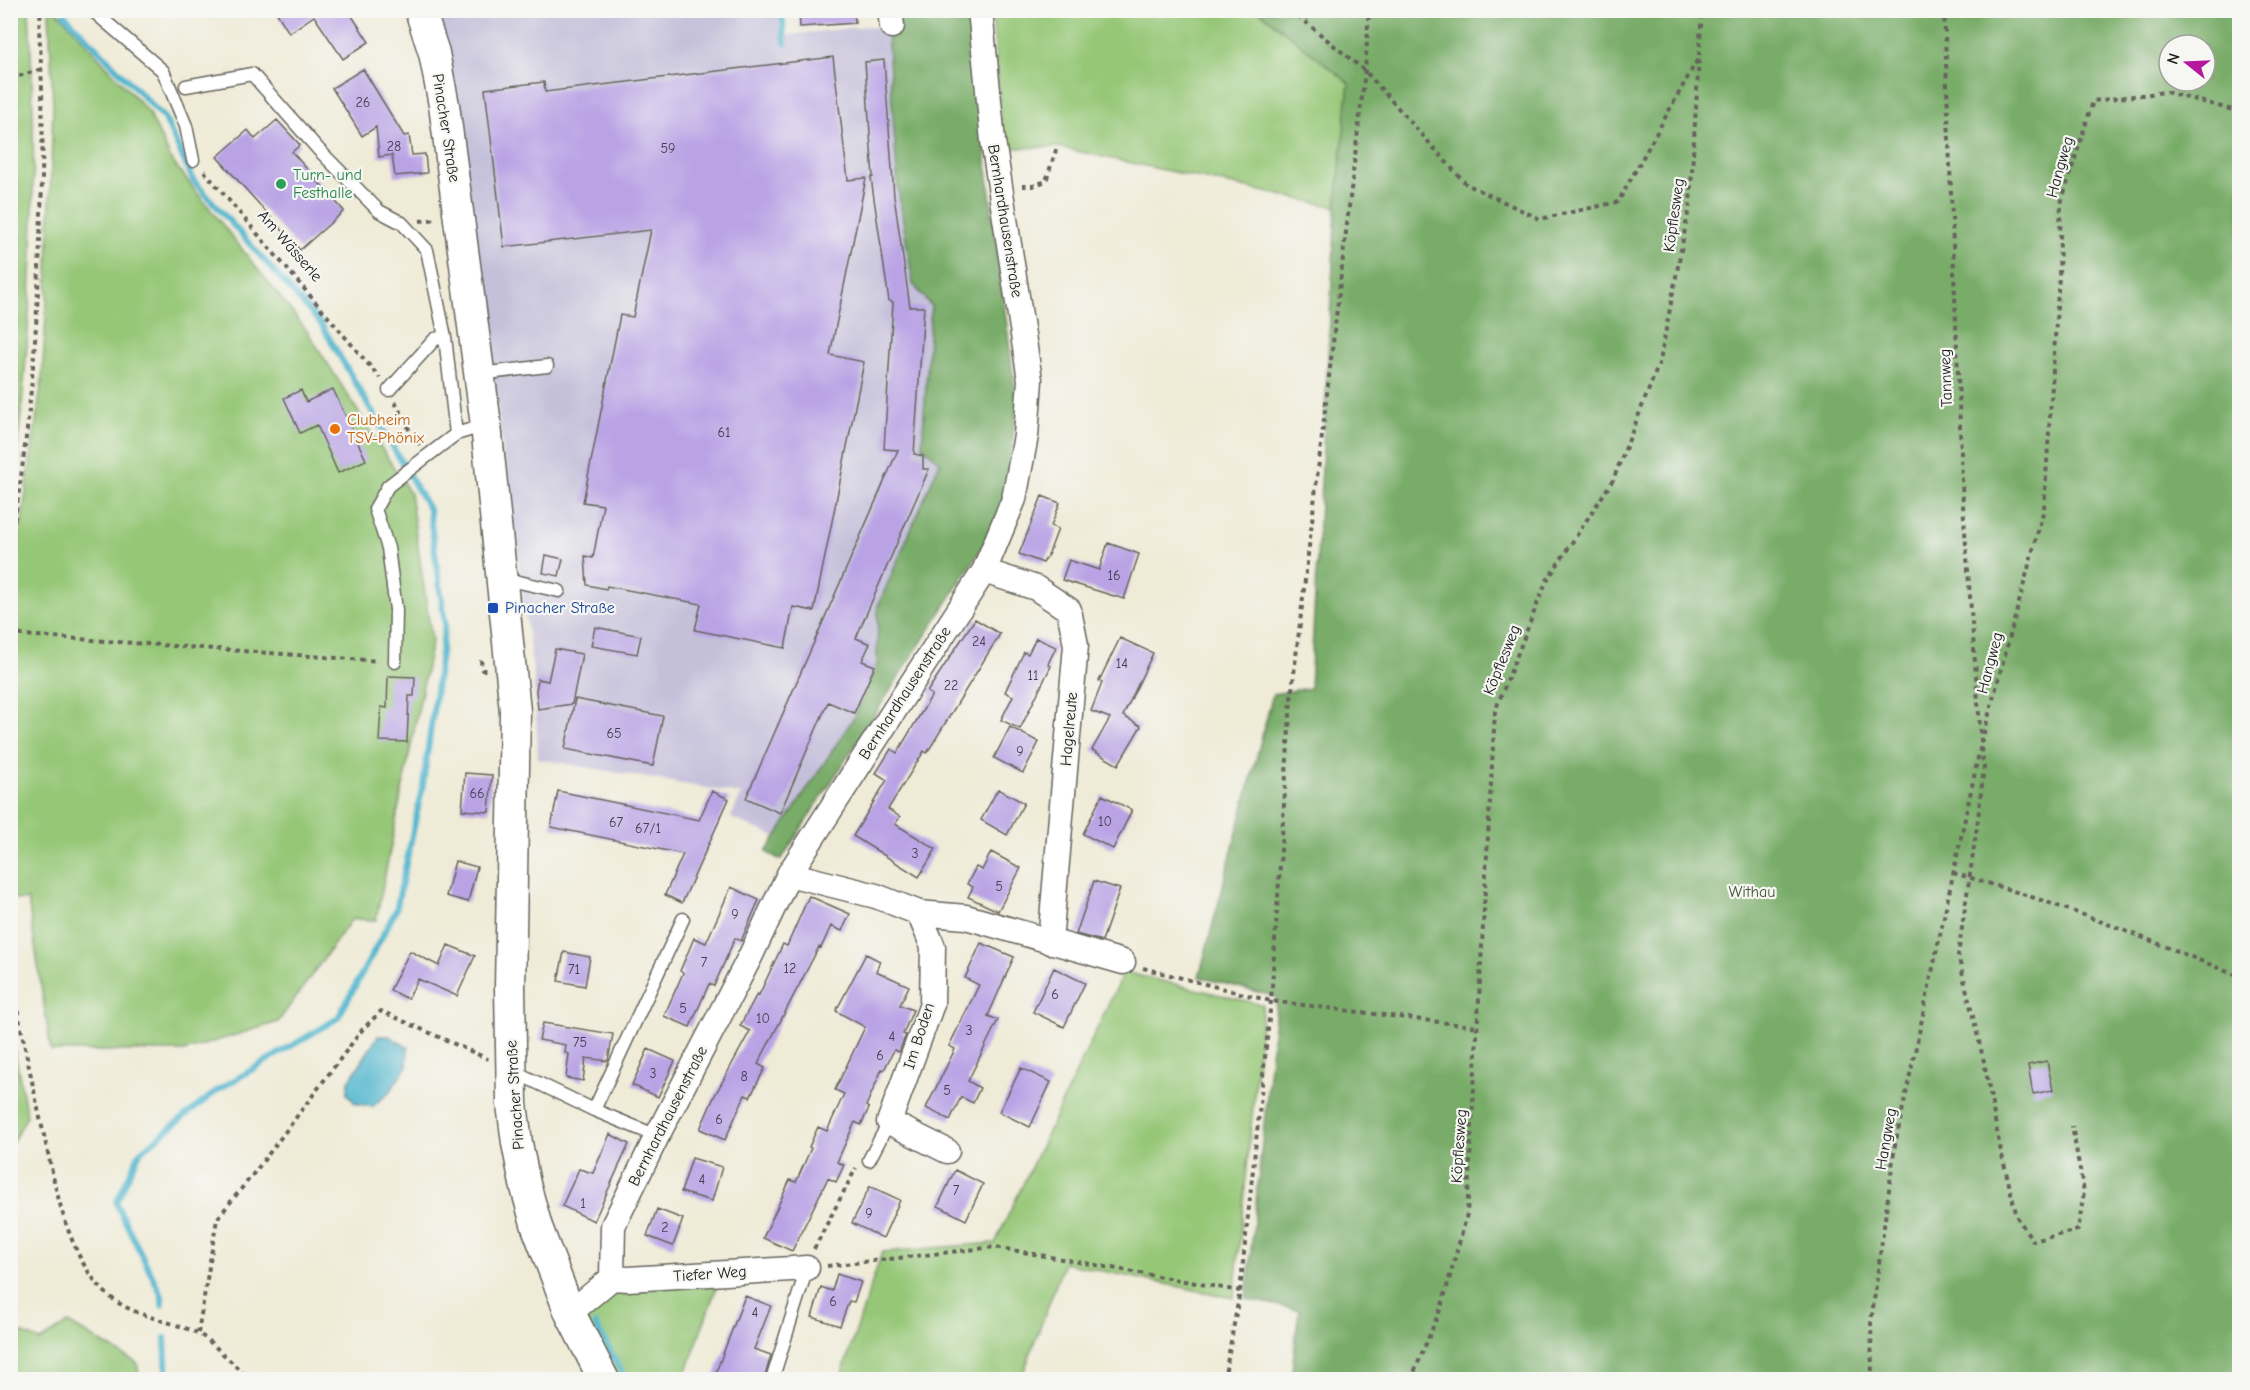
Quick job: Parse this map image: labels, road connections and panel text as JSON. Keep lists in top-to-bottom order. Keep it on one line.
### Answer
{"streets":{"street":["Pinacher Straße","Bernhardhausenstraße","Hagelreute","Im Boden","Tiefer Weg"],"path":["Hangweg","Köpflesweg","Am Wässerle","Tannweg"]},"crossings":[["Hangweg","Tannweg"],["Bernhardhausenstraße","Hagelreute"],["Bernhardhausenstraße","Tiefer Weg"]],"parks":["Withau"],"places":{"other":["Turn- und Festhalle","Clubheim TSV-Phönix"],"transit":["Pinacher Straße"]},"house_numbers":["26","28","59","61","16","24","14","11","22","65","9","66","10","67","67/1","3","5","9","7","12","71","6","5","10","3","4","75","6","3","8","5","6","4","7","1","9","2","6","4"],"north":"left"}
